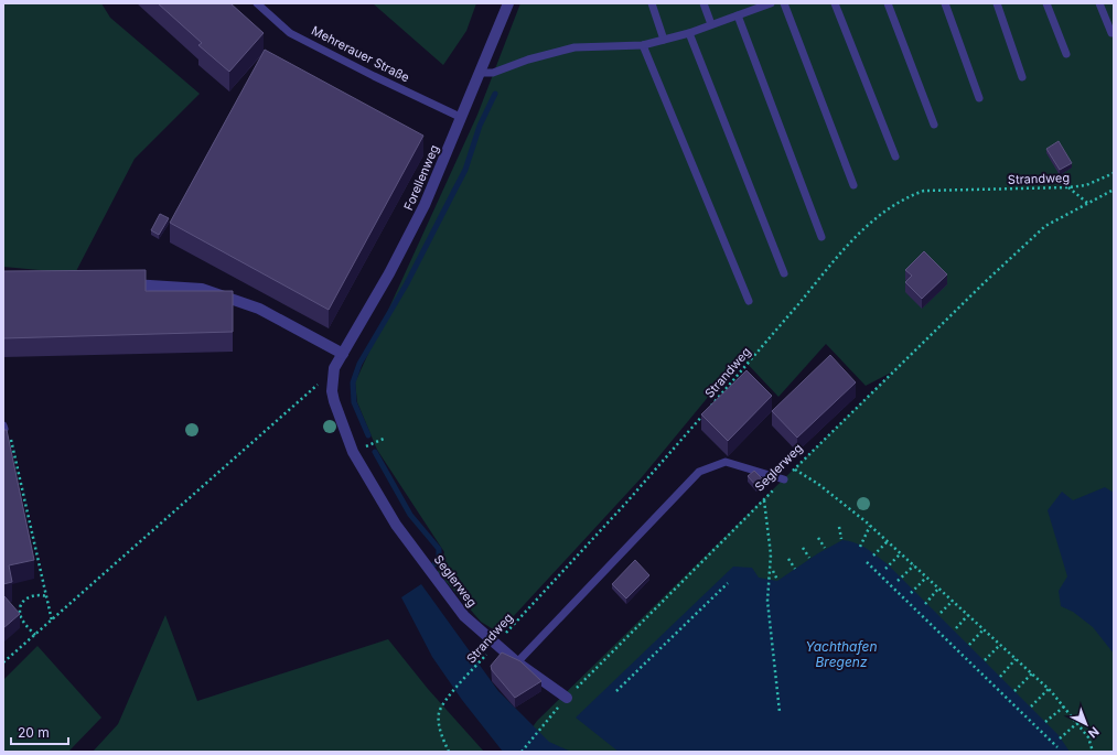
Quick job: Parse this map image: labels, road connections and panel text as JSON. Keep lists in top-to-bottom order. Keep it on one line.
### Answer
{"streets":{"street":["Forellenweg","Seglerweg"],"lane":["Mehrerauer Straße"],"path":["Strandweg"]},"crossings":[["Mehrerauer Straße","Forellenweg"],["Forellenweg","Seglerweg"],["Strandweg","Seglerweg"]],"water":["Yachthafen Bregenz"],"scale_bar":"20 m","north":"bottom right"}
